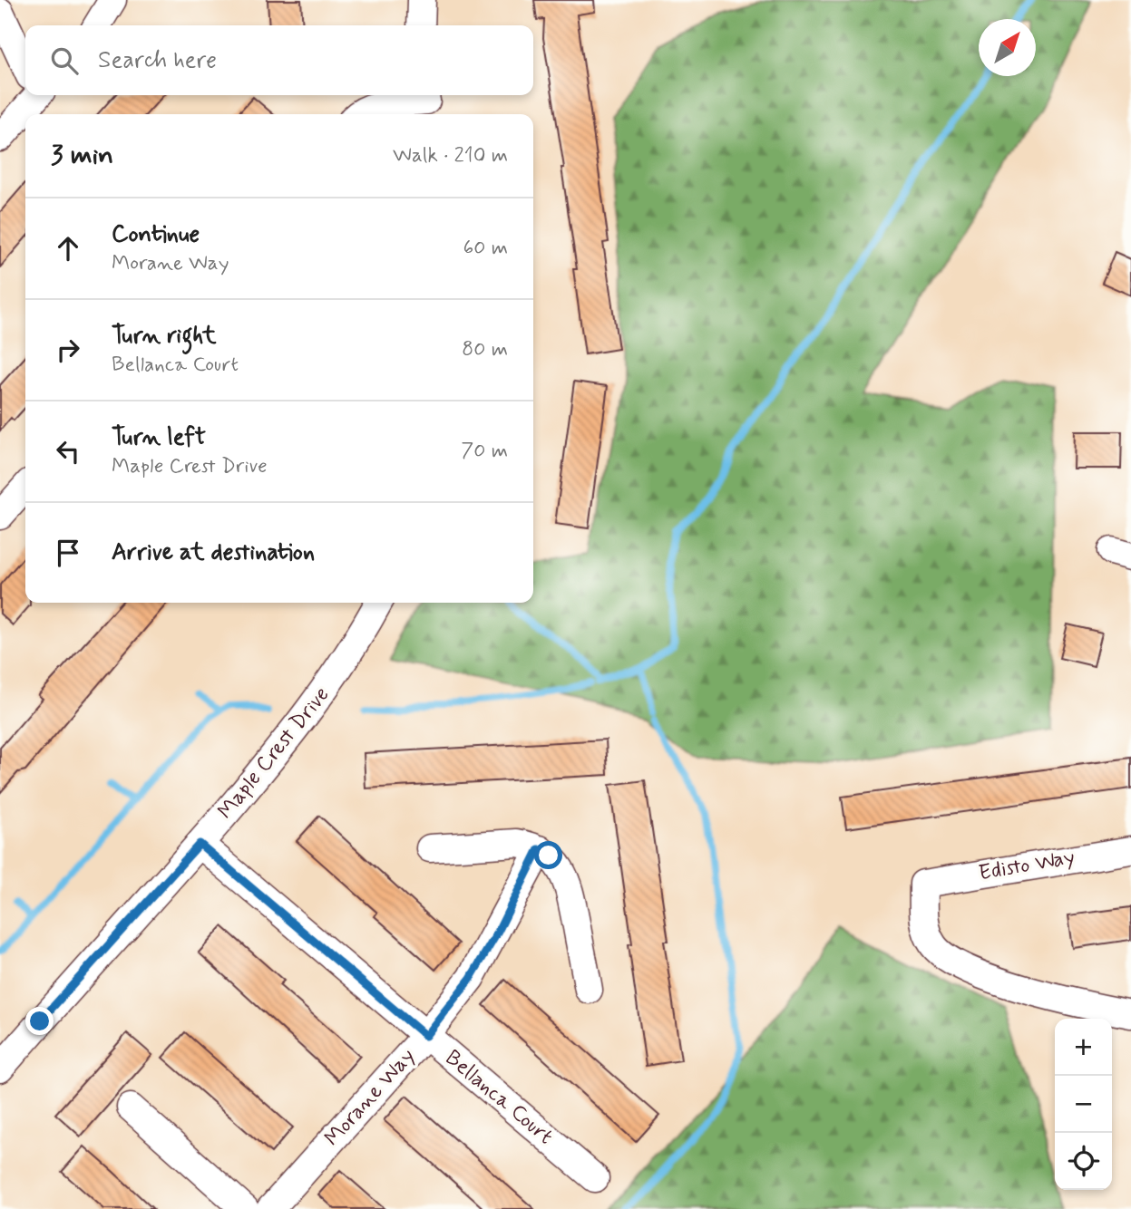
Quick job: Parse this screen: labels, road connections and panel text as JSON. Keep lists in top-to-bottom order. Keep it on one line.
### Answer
{"streets":{"street":["Maple Crest Drive","Edisto Way","Morane Way","Bellanca Court"]},"crossings":[["Maple Crest Drive","Bellanca Court"],["Morane Way","Bellanca Court"]],"north":"top right","page":{"search":"Search here","heading":["3 min","Walk · 210 m"],"list":[["Continue","Morane Way","60 m"],["Turn right","Bellanca Court","80 m"],["Turn left","Maple Crest Drive","70 m"],"Arrive at destination"],"map_buttons":["+","−"]}}
